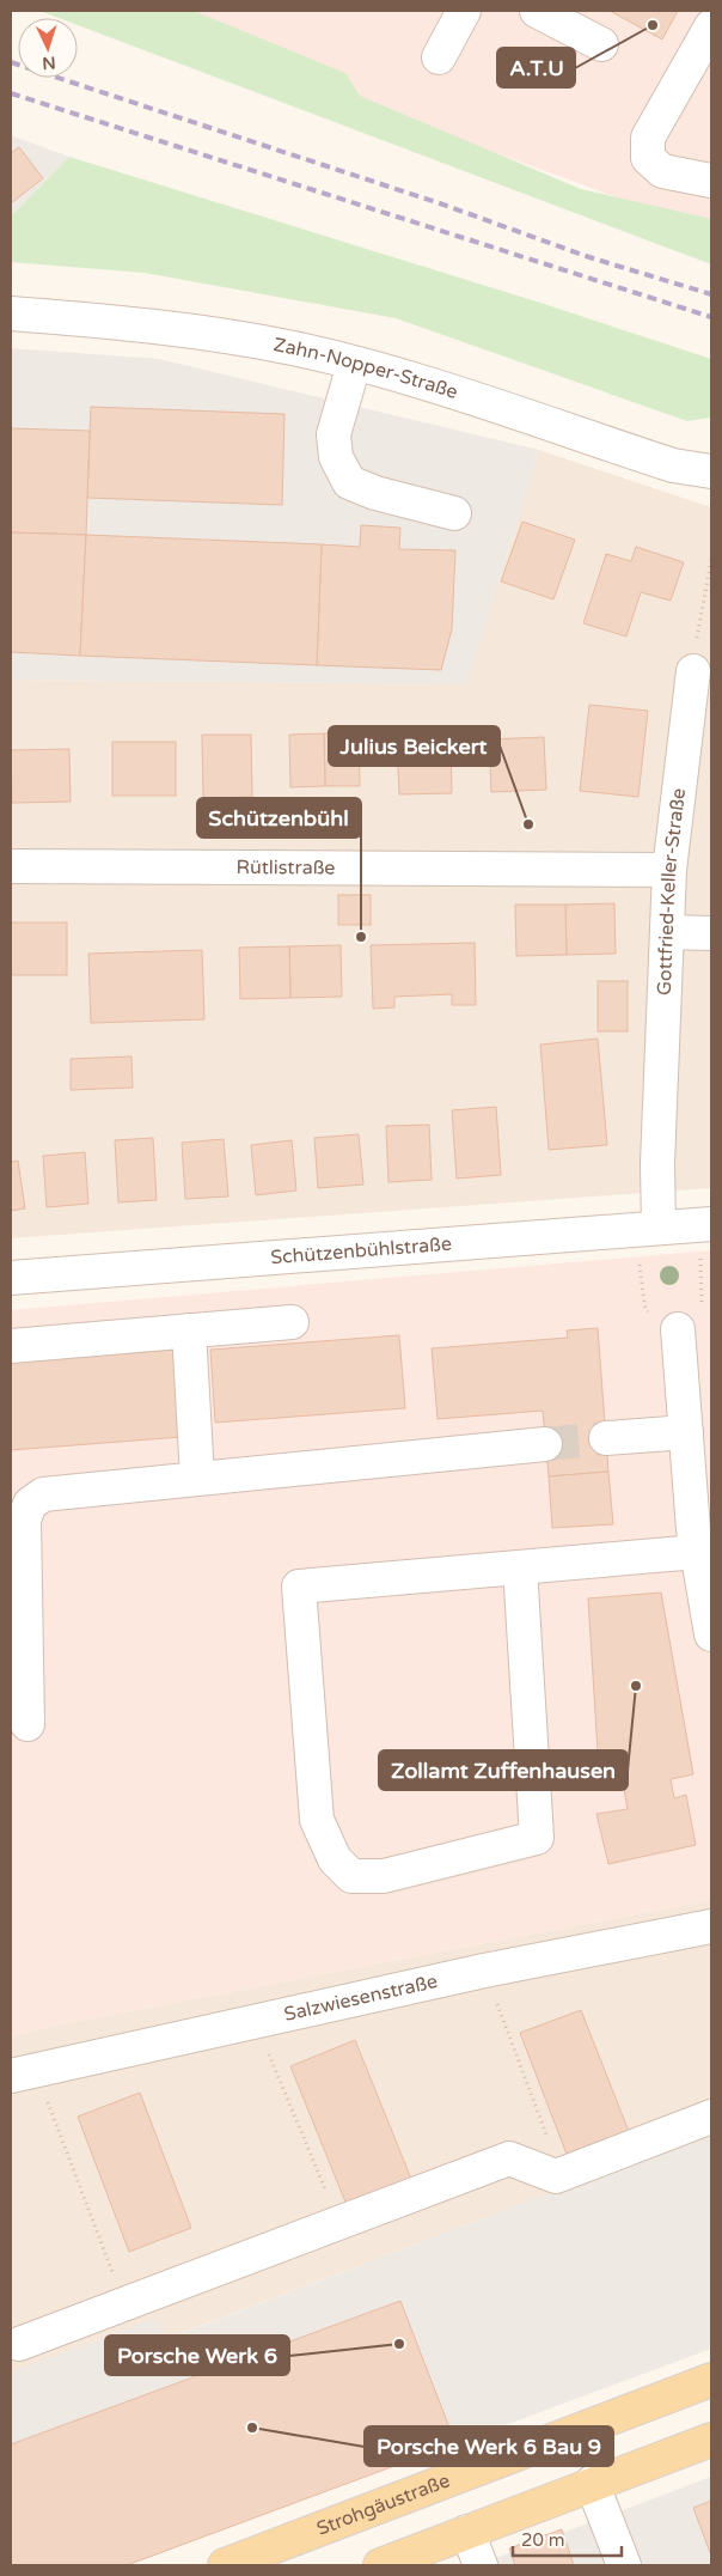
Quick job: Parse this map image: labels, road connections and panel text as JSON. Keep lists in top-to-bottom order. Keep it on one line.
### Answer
{"streets":{"main road":["Strohgäustraße"],"street":["Zahn-Nopper-Straße","Rütlistraße","Gottfried-Keller-Straße","Schützenbühlstraße","Salzwiesenstraße"]},"crossings":[["Rütlistraße","Gottfried-Keller-Straße"],["Gottfried-Keller-Straße","Schützenbühlstraße"]],"places":["A.T.U","Julius Beickert","Schützenbühl","Zollamt Zuffenhausen","Porsche Werk 6","Porsche Werk 6 Bau 9"],"scale_bar":"20 m","north":"bottom"}
